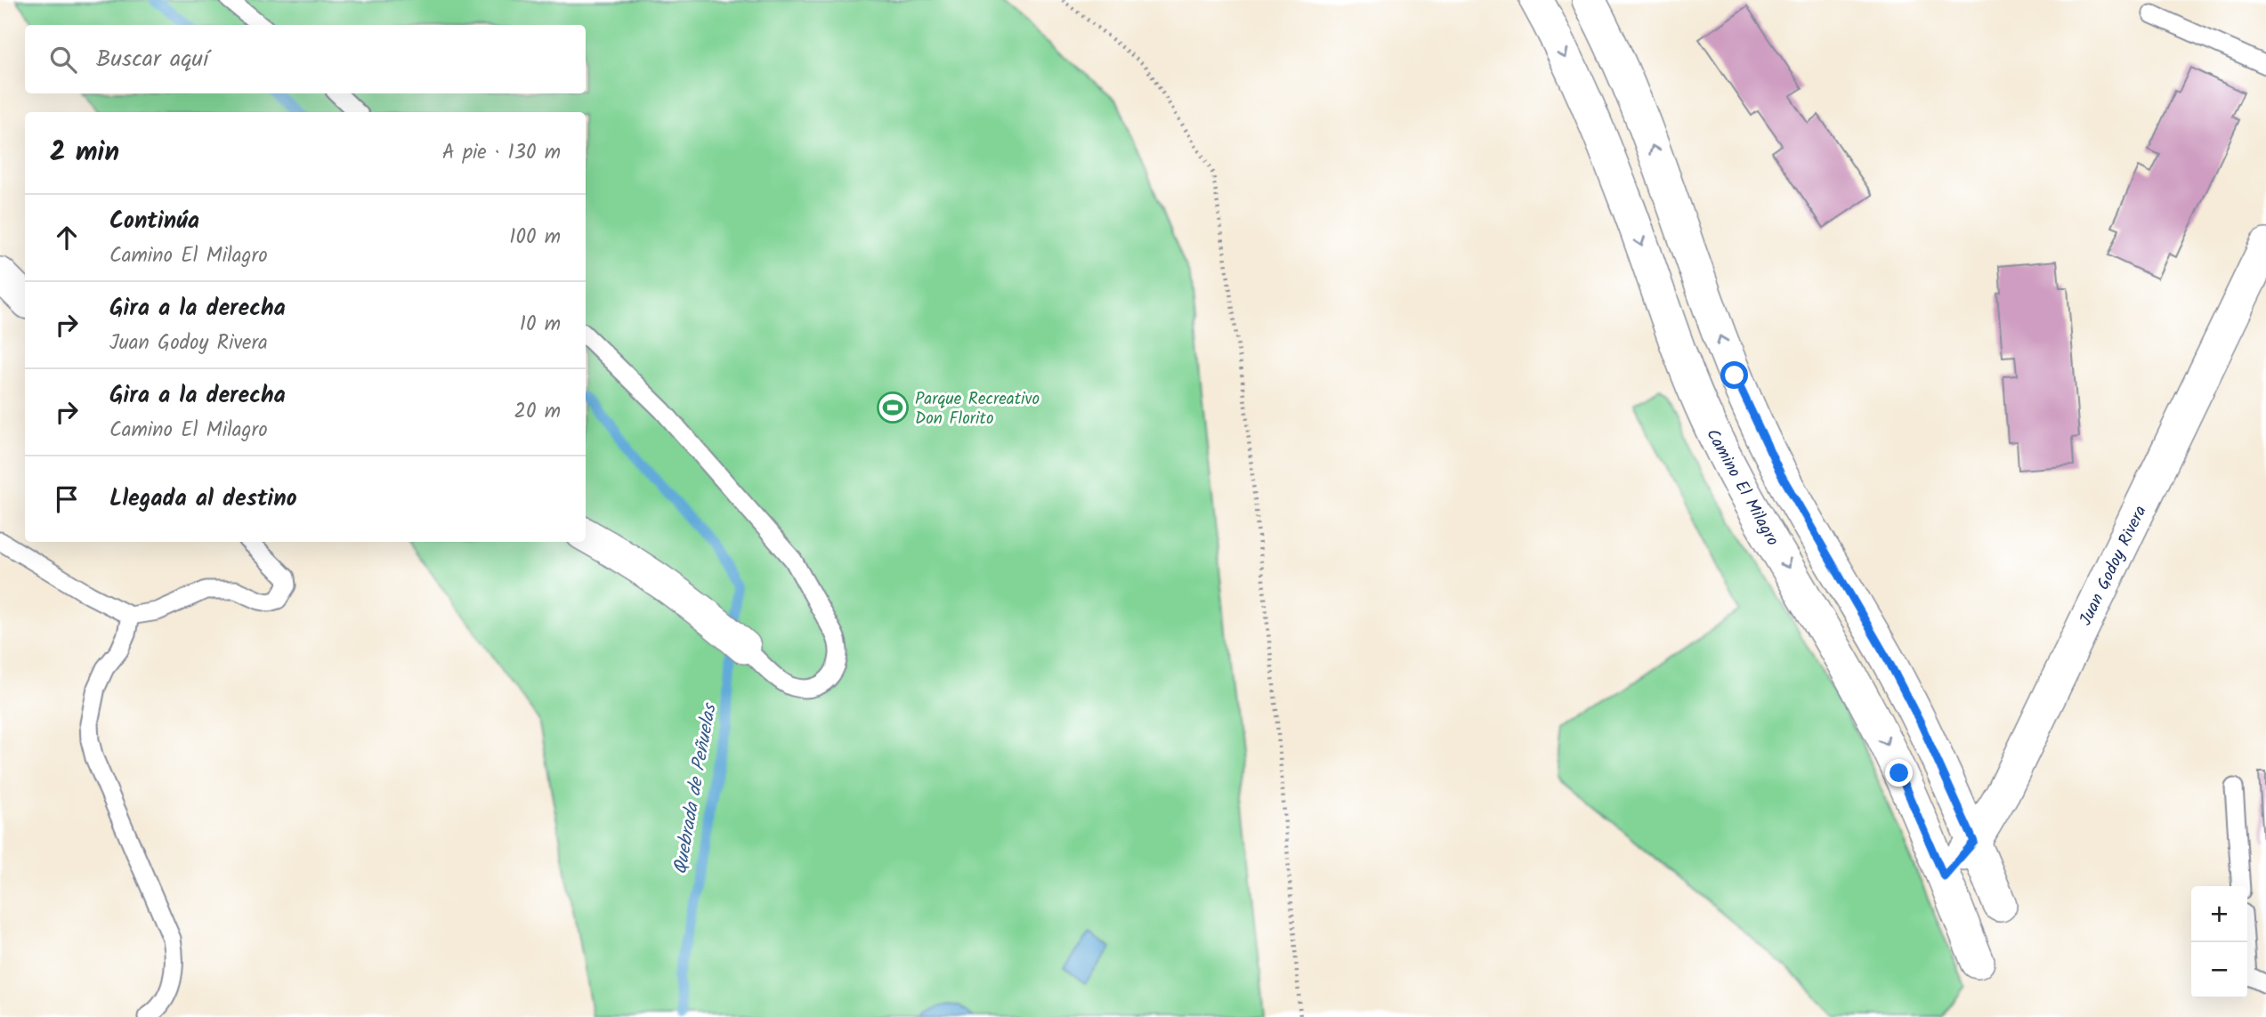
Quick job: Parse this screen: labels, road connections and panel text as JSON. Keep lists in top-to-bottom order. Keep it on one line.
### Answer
{"streets":{"street":["Camino El Milagro","Juan Godoy Rivera"]},"crossings":[["Camino El Milagro","Juan Godoy Rivera"]],"water":["Quebrada de Peñuelas"],"places":{"sports":["Parque Recreativo Don Florito"]},"page":{"search":"Buscar aquí","heading":["2 min","A pie · 130 m"],"list":[["Continúa","Camino El Milagro","100 m"],["Gira a la derecha","Juan Godoy Rivera","10 m"],["Gira a la derecha","Camino El Milagro","20 m"],"Llegada al destino"],"map_buttons":["+","−"]}}
